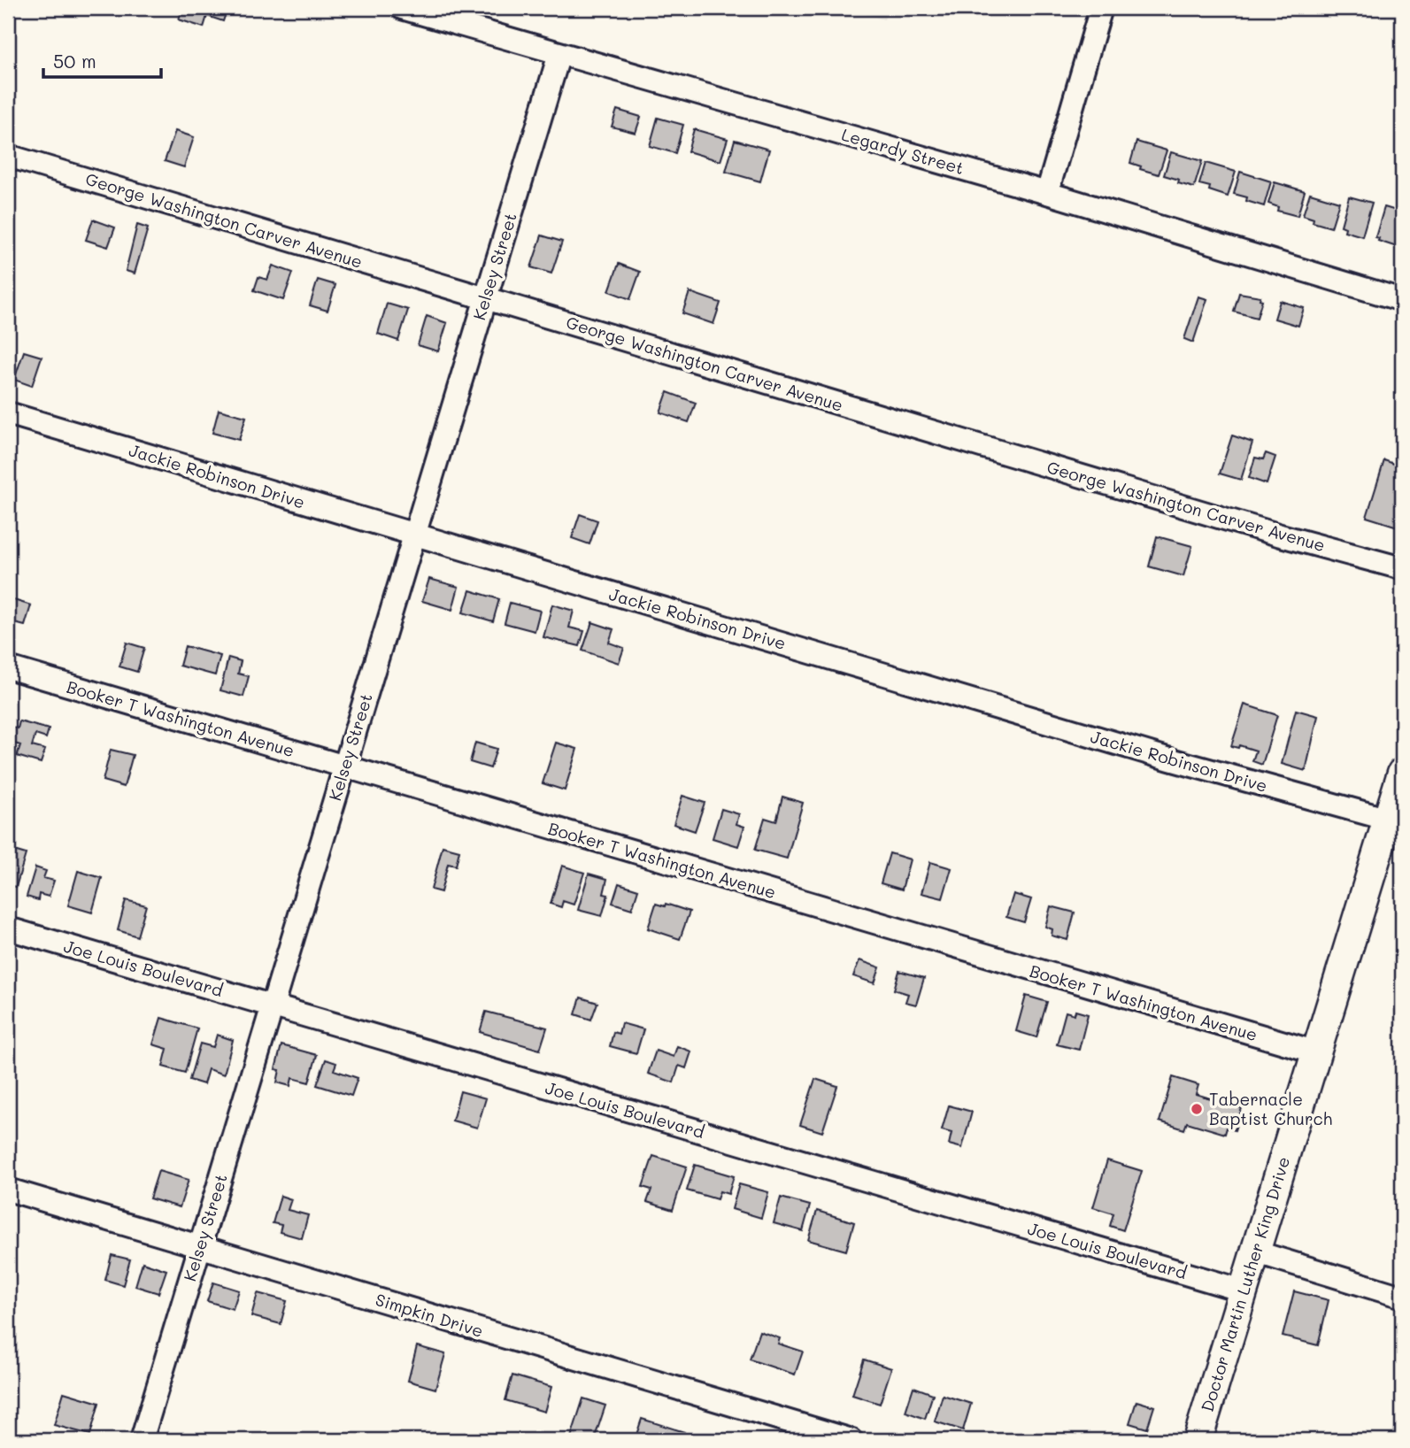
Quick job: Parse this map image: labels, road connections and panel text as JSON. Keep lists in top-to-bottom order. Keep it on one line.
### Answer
{"streets":{"main road":["Doctor Martin Luther King Drive"],"street":["Legardy Street","George Washington Carver Avenue","Kelsey Street","Jackie Robinson Drive","Booker T Washington Avenue","Joe Louis Boulevard","Simpkin Drive"]},"crossings":[["Legardy Street","Kelsey Street"],["George Washington Carver Avenue","Kelsey Street"],["Kelsey Street","Jackie Robinson Drive"],["Kelsey Street","Booker T Washington Avenue"],["Kelsey Street","Joe Louis Boulevard"],["Kelsey Street","Simpkin Drive"],["Jackie Robinson Drive","Doctor Martin Luther King Drive"],["Booker T Washington Avenue","Doctor Martin Luther King Drive"],["Joe Louis Boulevard","Doctor Martin Luther King Drive"]],"places":["Tabernacle Baptist Church"],"scale_bar":"50 m"}
